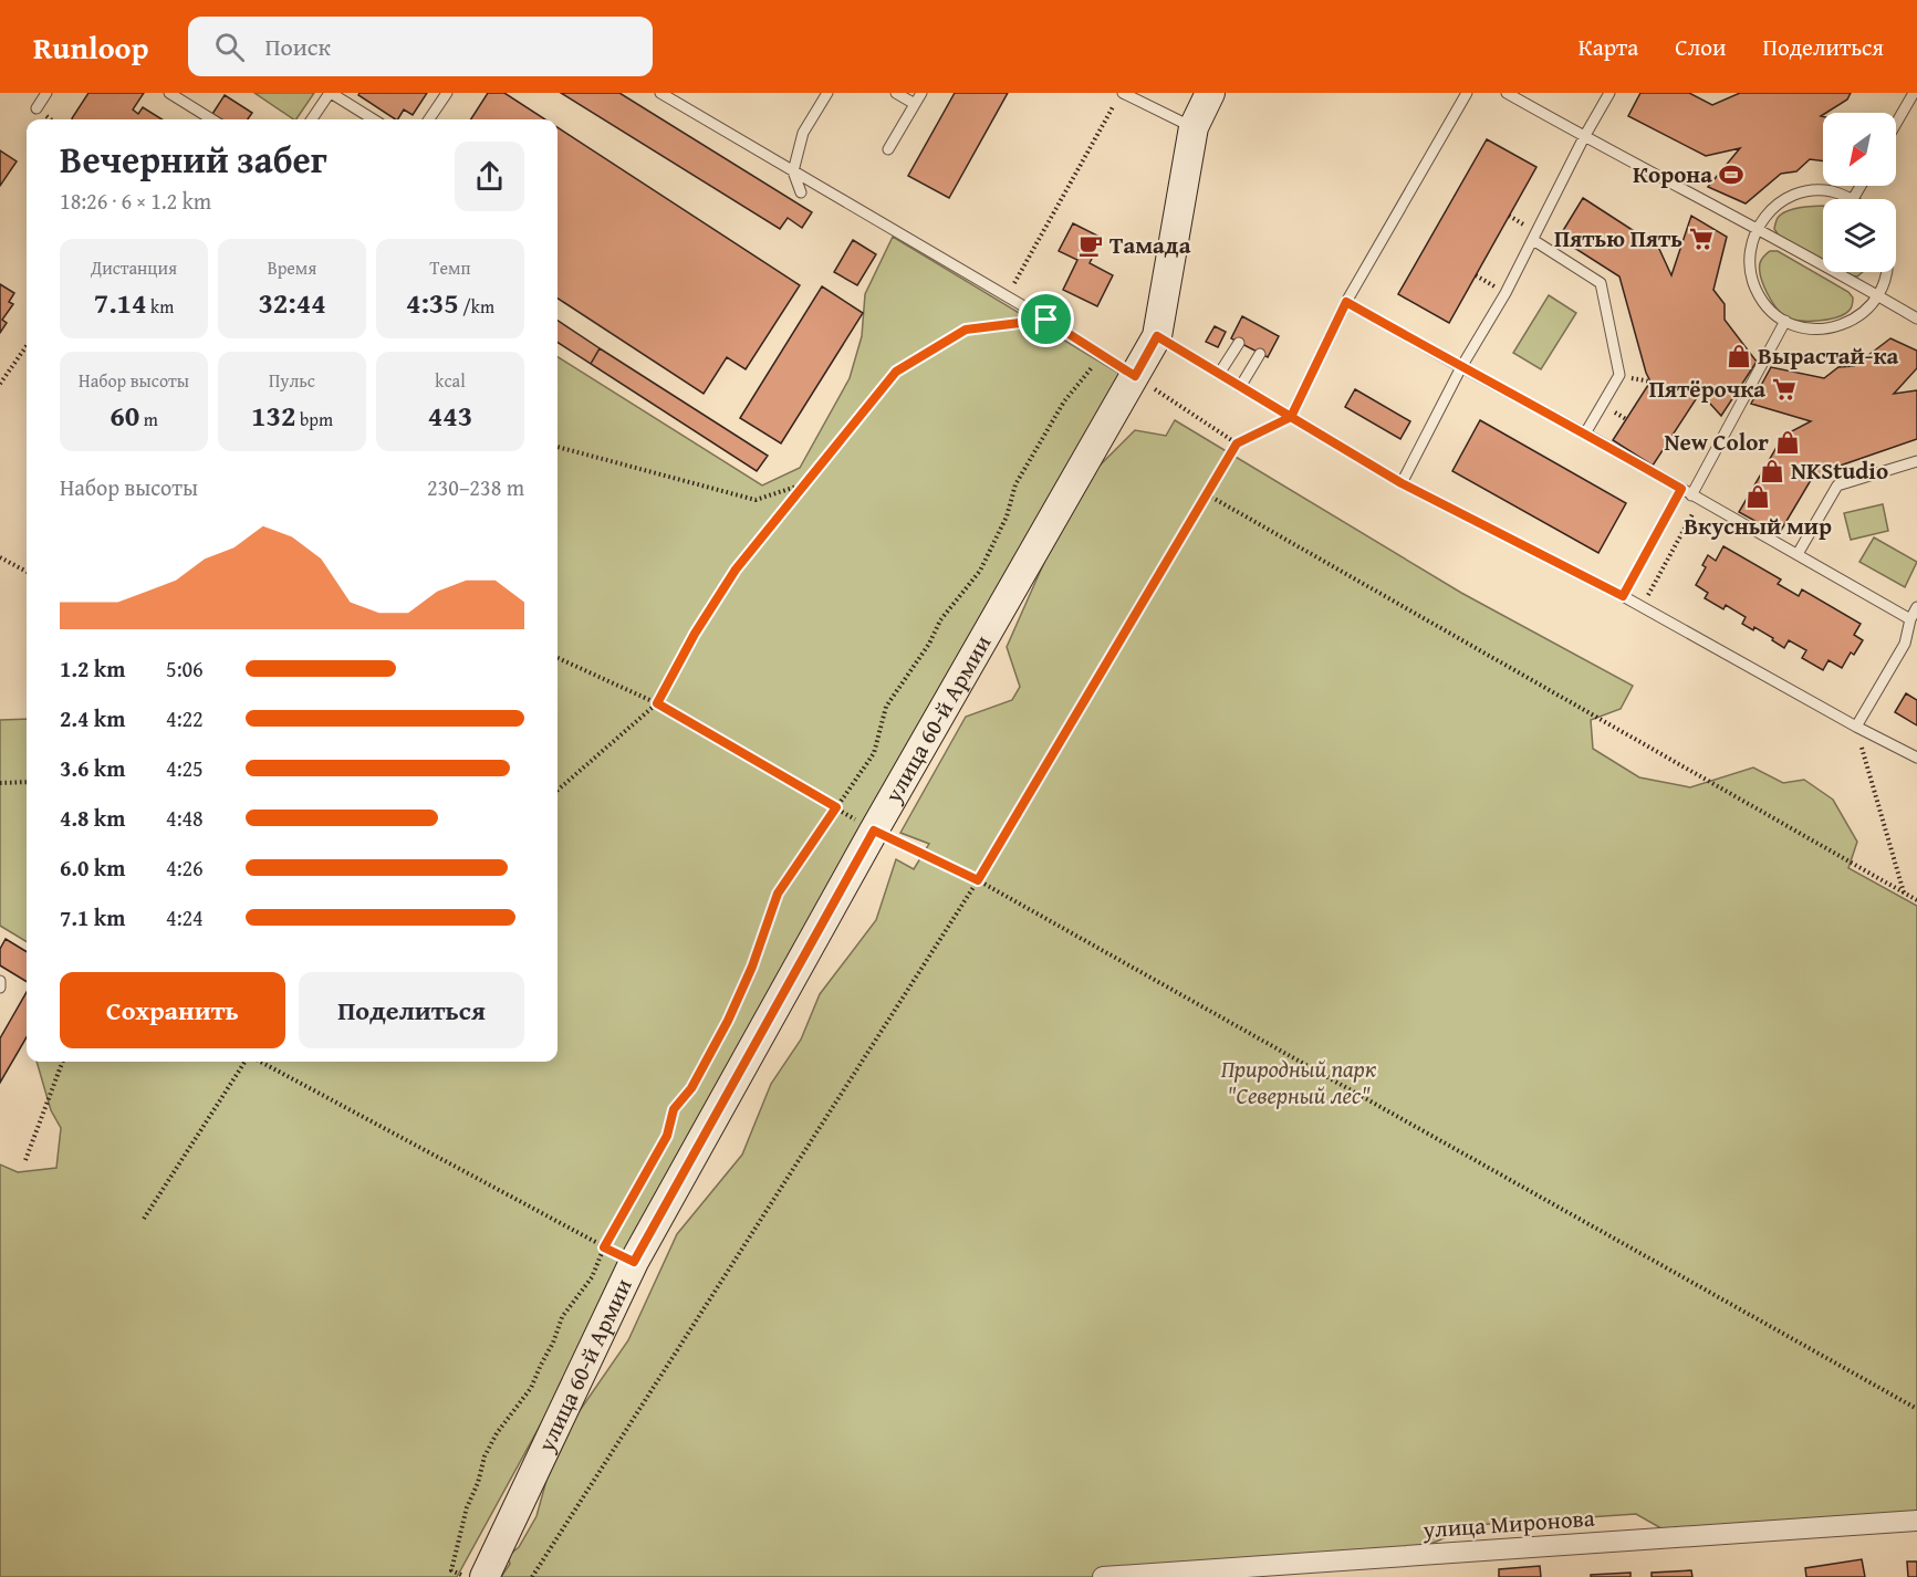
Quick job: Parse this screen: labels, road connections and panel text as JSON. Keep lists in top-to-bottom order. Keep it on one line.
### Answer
{"streets":{"street":["улица 60-й Армии","улица Миронова"]},"parks":["Природный парк \"Северный лес\""],"places":{"sports":["Корона"],"supermarket":["Пятью Пять","Пятёрочка"],"cafe":["Тамада"],"shop":["Вырастай-ка","New Color","NKStudio","Вкусный мир"]},"north":"bottom left","page":{"header":"Runloop","search":"Поиск","nav":["Карта","Слои","Поделиться"],"heading":["Вечерний забег","18:26 · 6 × 1.2 km"],"stats":[["Дистанция","7.14 km"],["Время","32:44"],["Темп","4:35 /km"],["Набор высоты","60 m"],["Пульс","132 bpm"],["kcal","443"]],"chart":["Набор высоты","230–238 m"],"list":[{"name":"1.2 km","note":"5:06"},{"name":"2.4 km","note":"4:22"},{"name":"3.6 km","note":"4:25"},{"name":"4.8 km","note":"4:48"},{"name":"6.0 km","note":"4:26"},{"name":"7.1 km","note":"4:24"}],"buttons":["Сохранить","Поделиться"]}}
